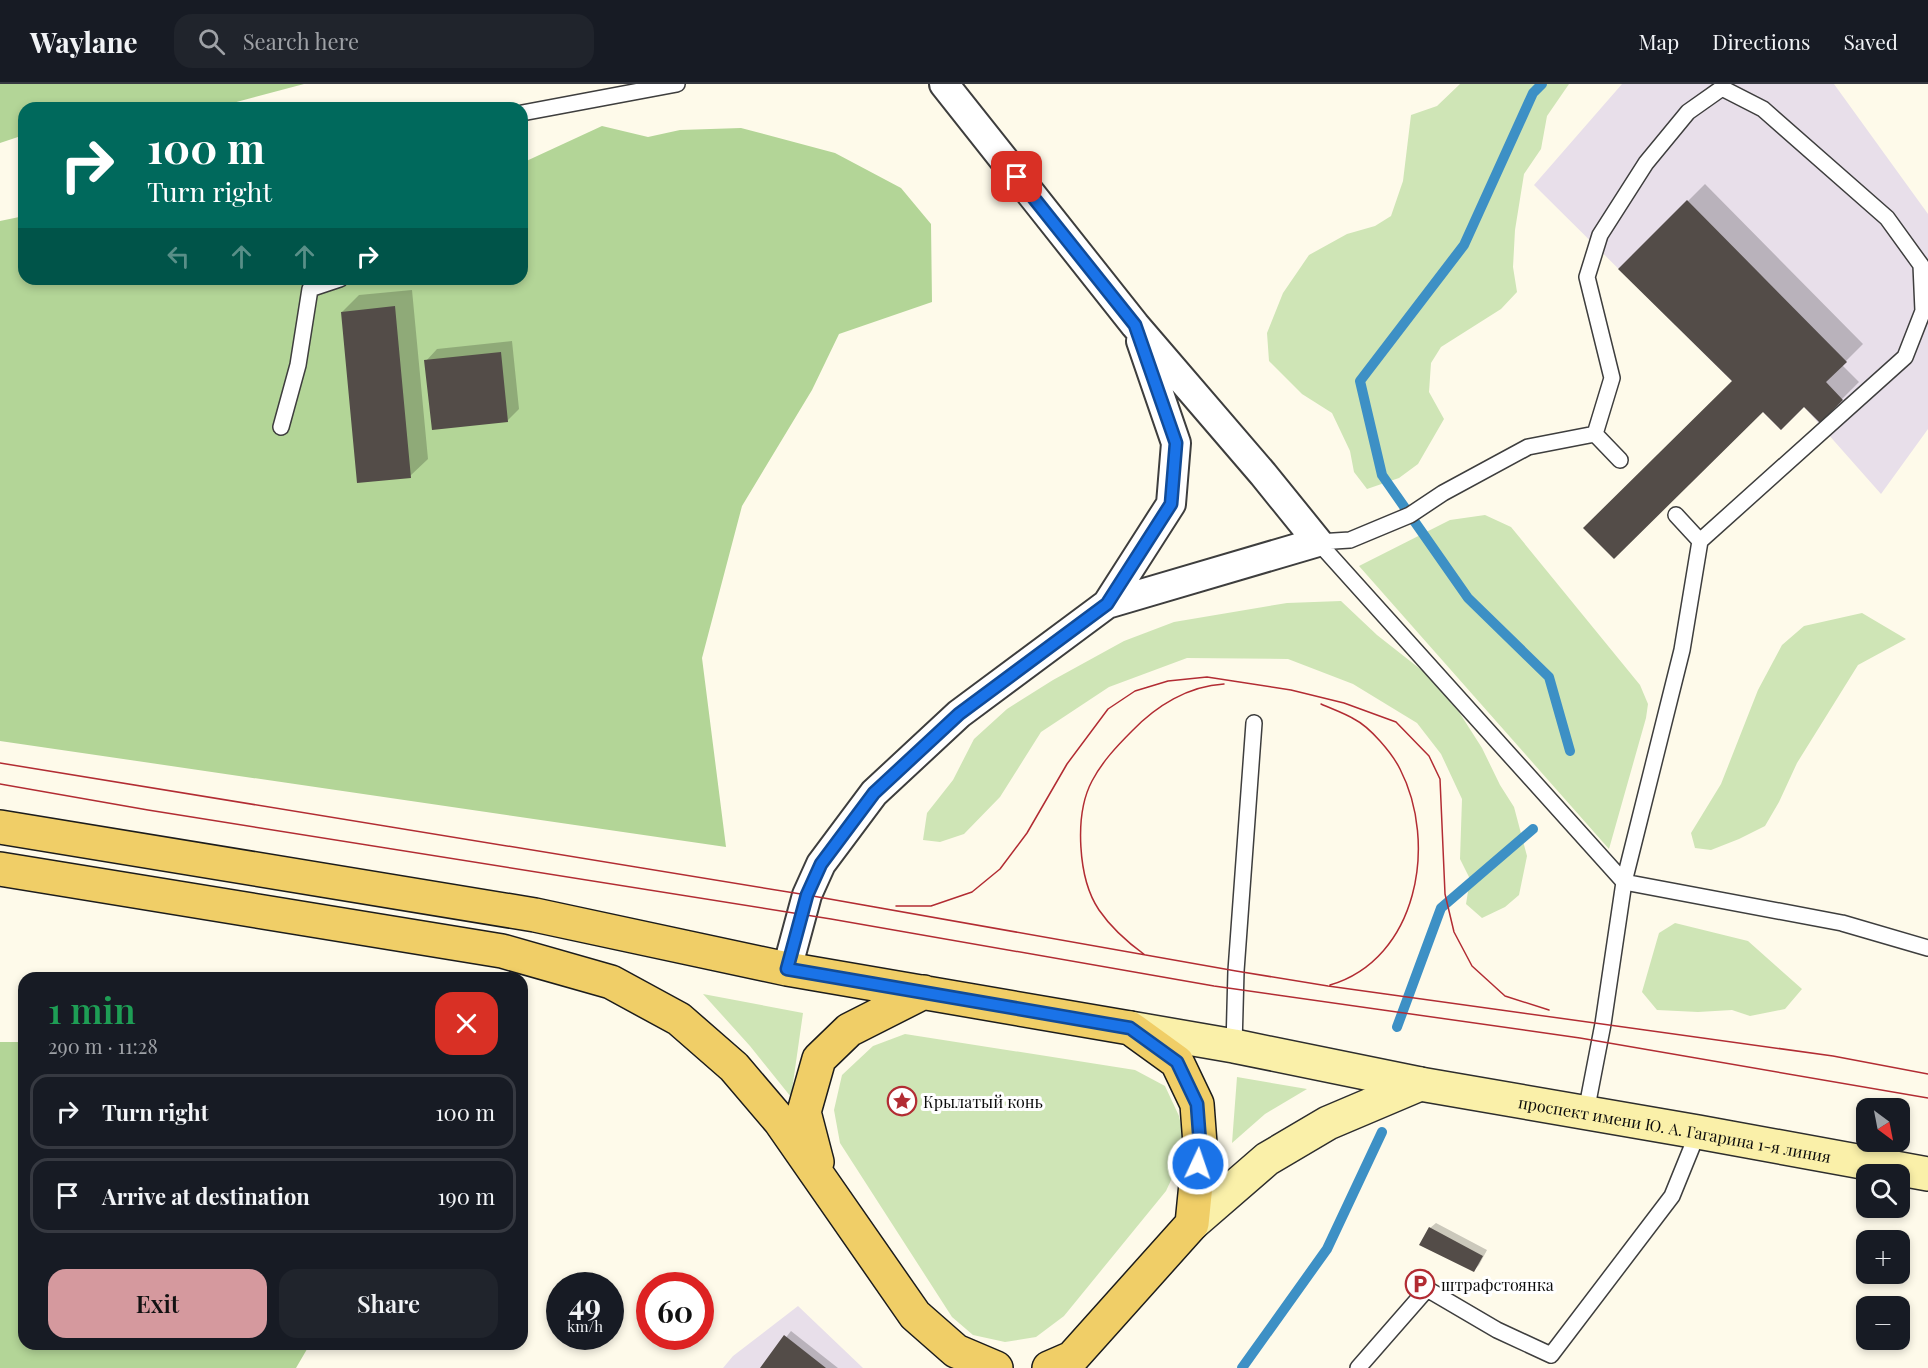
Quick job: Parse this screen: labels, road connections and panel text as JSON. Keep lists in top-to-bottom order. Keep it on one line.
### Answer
{"streets":{"main road":["проспект имени Ю. А. Гагарина 1-я линия"]},"places":{"place":["Крылатый конь"],"parking":["штрафстоянка"]},"north":"bottom right","page":{"header":"Waylane","search":"Search here","nav":["Map","Directions","Saved"],"turn":["100 m","Turn right"],"heading":["1 min","290 m · 11:28"],"list":[{"name":"Turn right","value":"100 m"},{"name":"Arrive at destination","value":"190 m"}],"map_buttons":["+","−"],"buttons":["Exit","Share"],"speed":"49 km/h","limit":"60"}}
